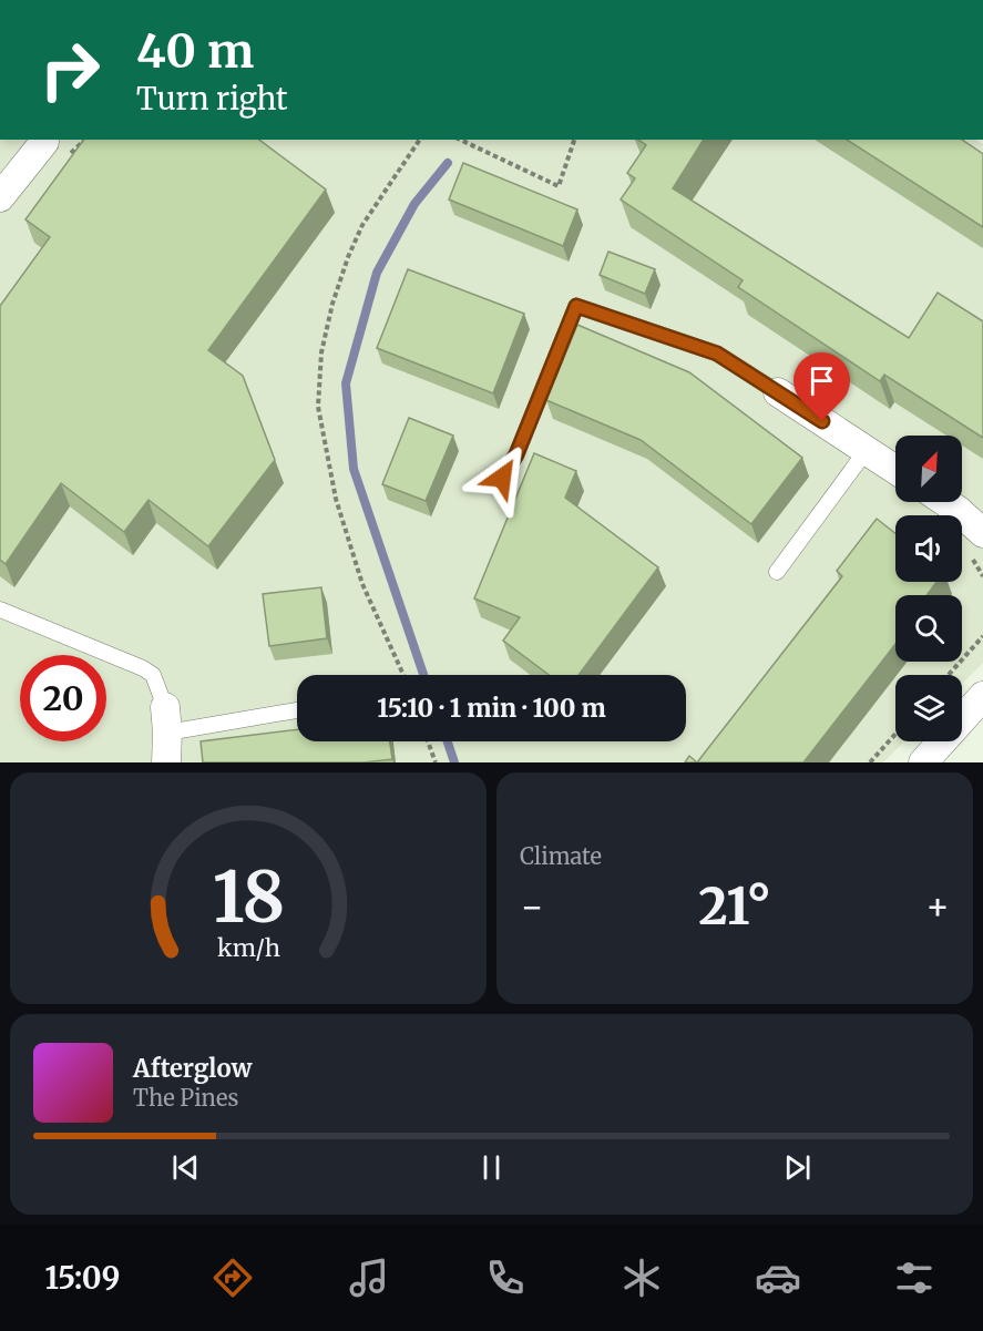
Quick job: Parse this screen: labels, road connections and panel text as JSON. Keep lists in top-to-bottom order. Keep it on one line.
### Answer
{"north":"top right","page":{"turn":["40 m","Turn right"],"limit":"20","trip":"15:10 · 1 min · 100 m","tile":"Climate","heat":["−","21°","+"],"song":["Afterglow","The Pines"],"tabs":"15:09","gauge":["18","km/h"]}}
